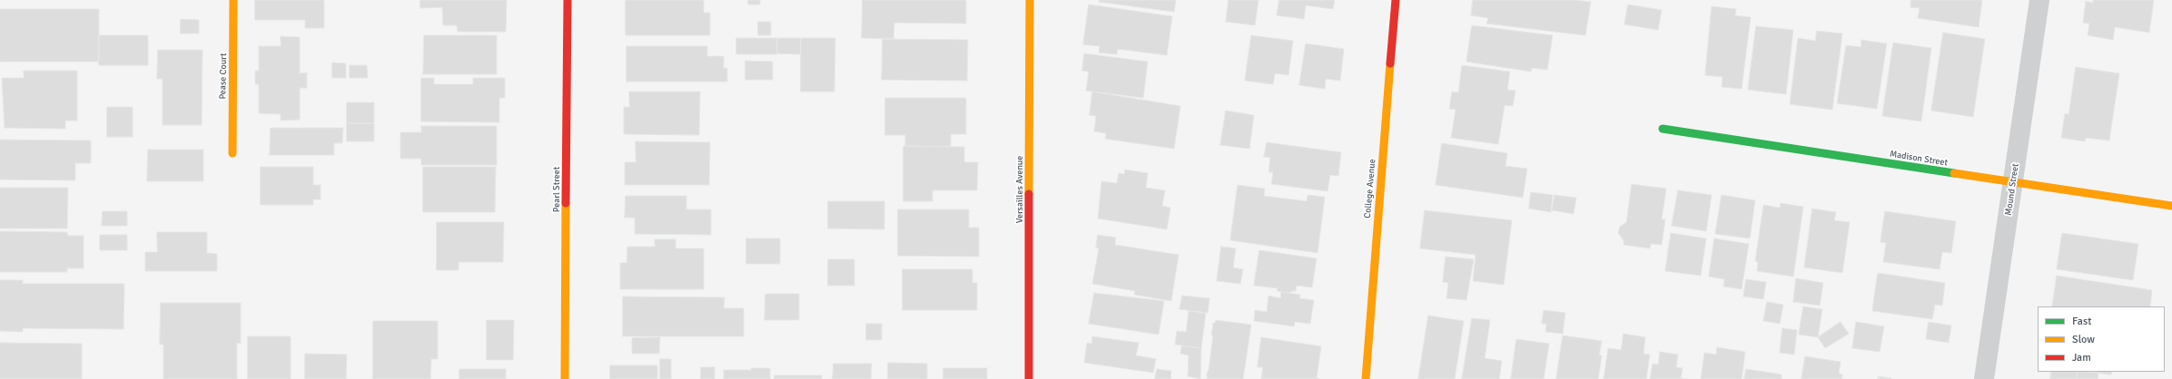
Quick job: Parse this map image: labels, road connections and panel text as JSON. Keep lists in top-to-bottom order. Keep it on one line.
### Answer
{"streets":{"street":["Pease Court","Madison Street","College Avenue","Pearl Street","Versailles Avenue","Mound Street"]},"crossings":[["Madison Street","Mound Street"]],"legend":["Fast","Slow","Jam"]}
